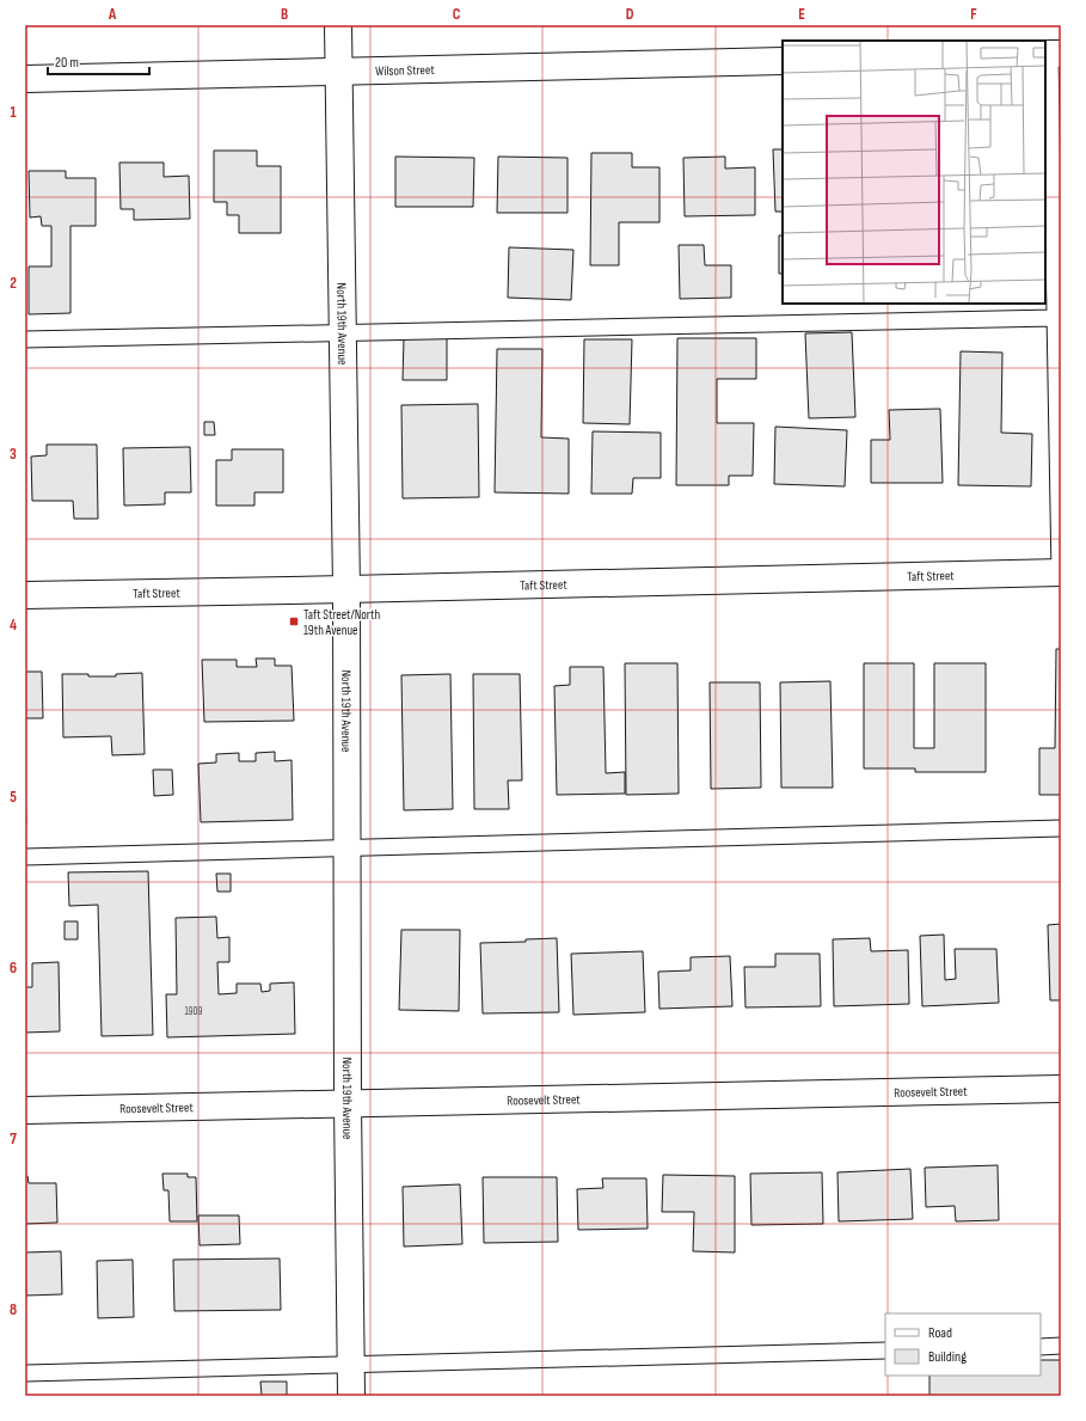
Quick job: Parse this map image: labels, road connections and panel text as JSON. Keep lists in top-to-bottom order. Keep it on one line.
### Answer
{"streets":{"street":["Wilson Street","North 19th Avenue","Taft Street","Roosevelt Street"]},"crossings":[["Wilson Street","North 19th Avenue"],["North 19th Avenue","Taft Street"],["North 19th Avenue","Roosevelt Street"]],"places":{"transit":["Taft Street/North 19th Avenue"]},"house_numbers":["1909"],"legend":["Road","Building"],"scale_bar":"20 m","grid":{"columns":["A","B","C","D","E","F"],"rows":["1","2","3","4","5","6","7","8"]}}
